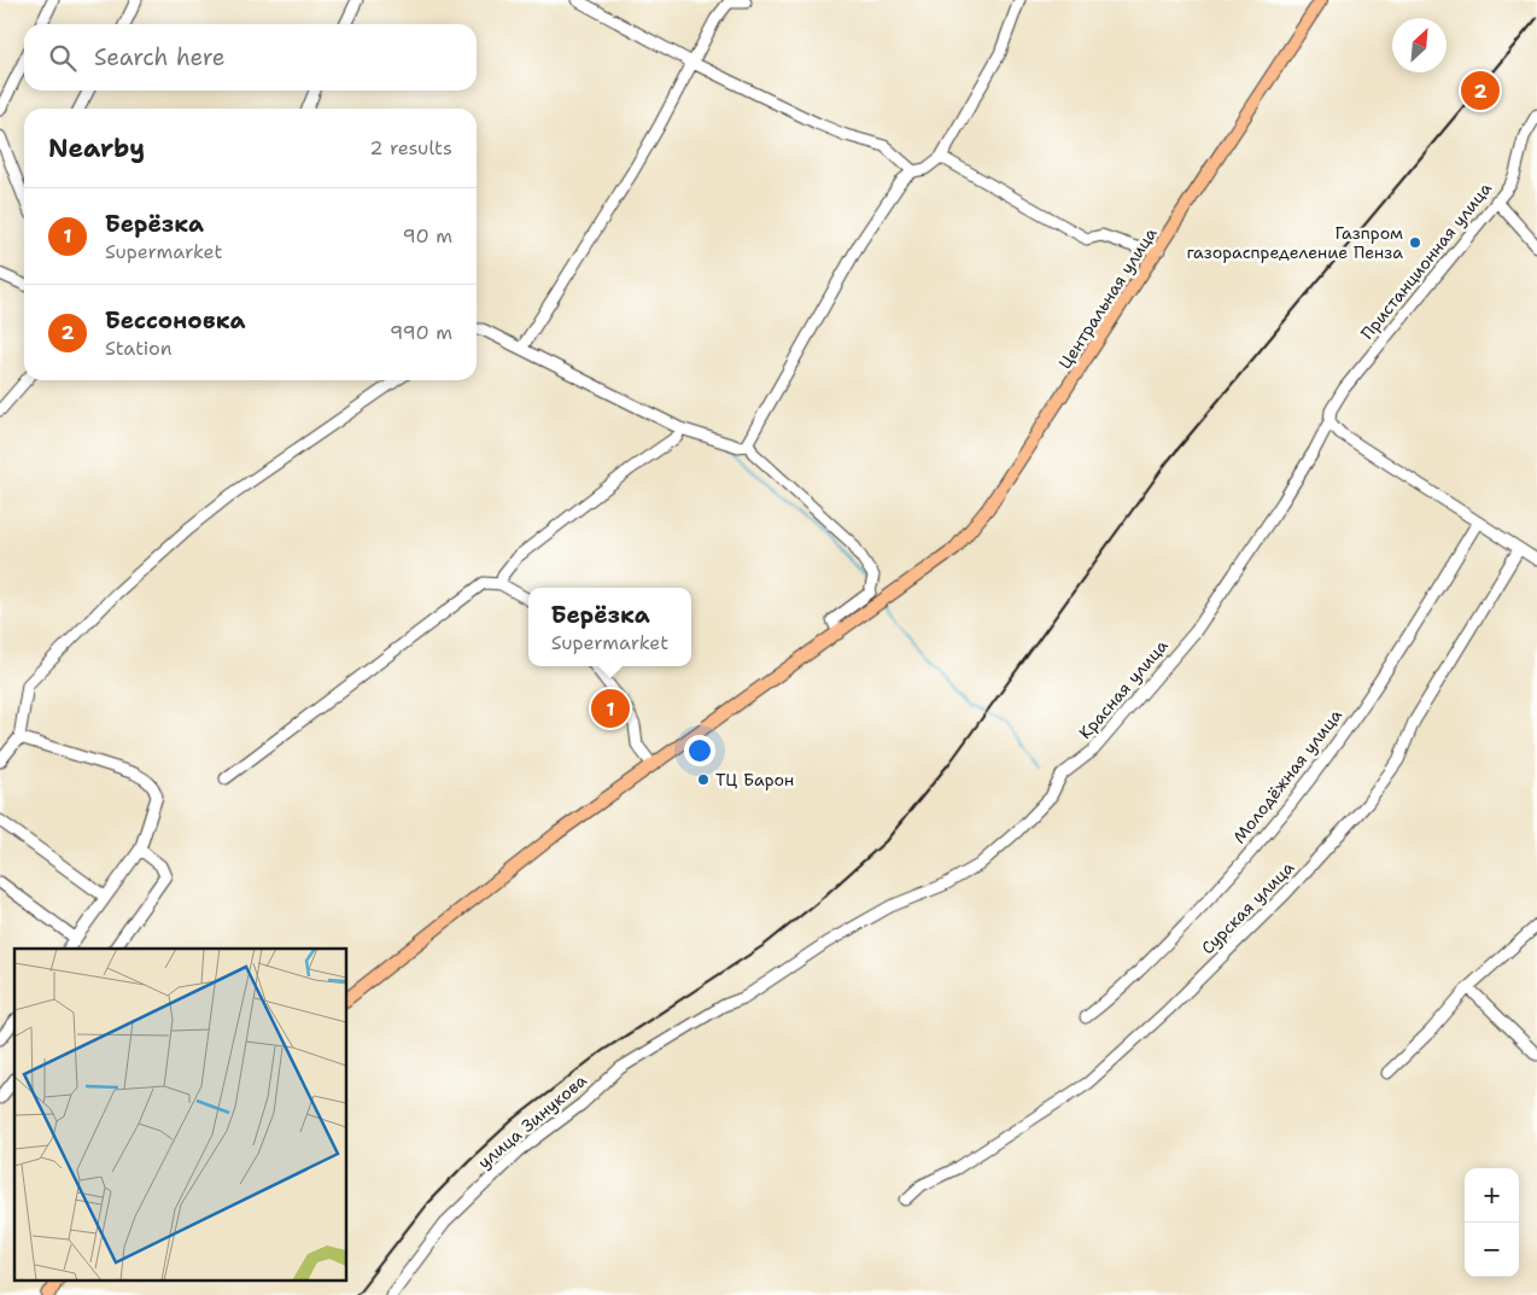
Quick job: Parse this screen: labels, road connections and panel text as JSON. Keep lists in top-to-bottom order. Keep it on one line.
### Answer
{"streets":{"main road":["Центральная улица"],"street":["Пристанционная улица","Красная улица","Молодёжная улица","Сурская улица","улица Зинукова"]},"crossings":[["Пристанционная улица","Красная улица"],["Красная улица","улица Зинукова"]],"places":["Газпром газораспределение Пенза","ТЦ Барон"],"north":"top right","page":{"search":"Search here","pins":["2","1"],"heading":["Nearby","2 results"],"list":[{"mark":"1","name":"Берёзка","note":"Supermarket","value":"90 m"},{"mark":"2","name":"Бессоновка","note":"Station","value":"990 m"}],"popup":["Берёзка","Supermarket"],"map_buttons":["+","−"]}}
